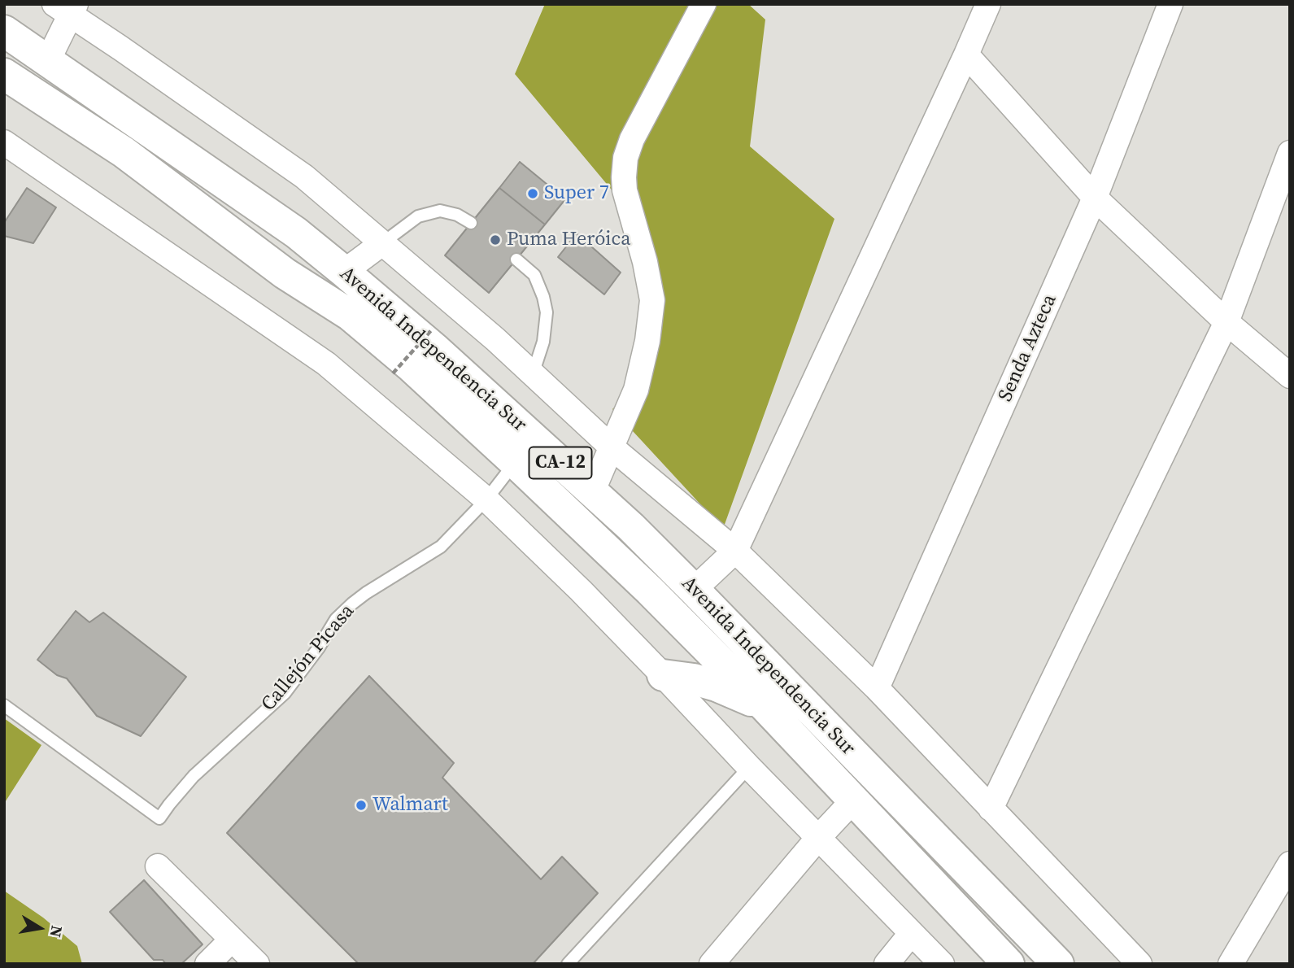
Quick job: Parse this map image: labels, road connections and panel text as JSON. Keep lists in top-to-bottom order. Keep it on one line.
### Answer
{"streets":{"highway":["Avenida Independencia Sur","CA-12"],"street":["Senda Azteca"],"lane":["Callejón Picasa"]},"crossings":[["Avenida Independencia Sur","Callejón Picasa"]],"places":["Super 7","Puma Heróica","Walmart"],"north":"right"}
